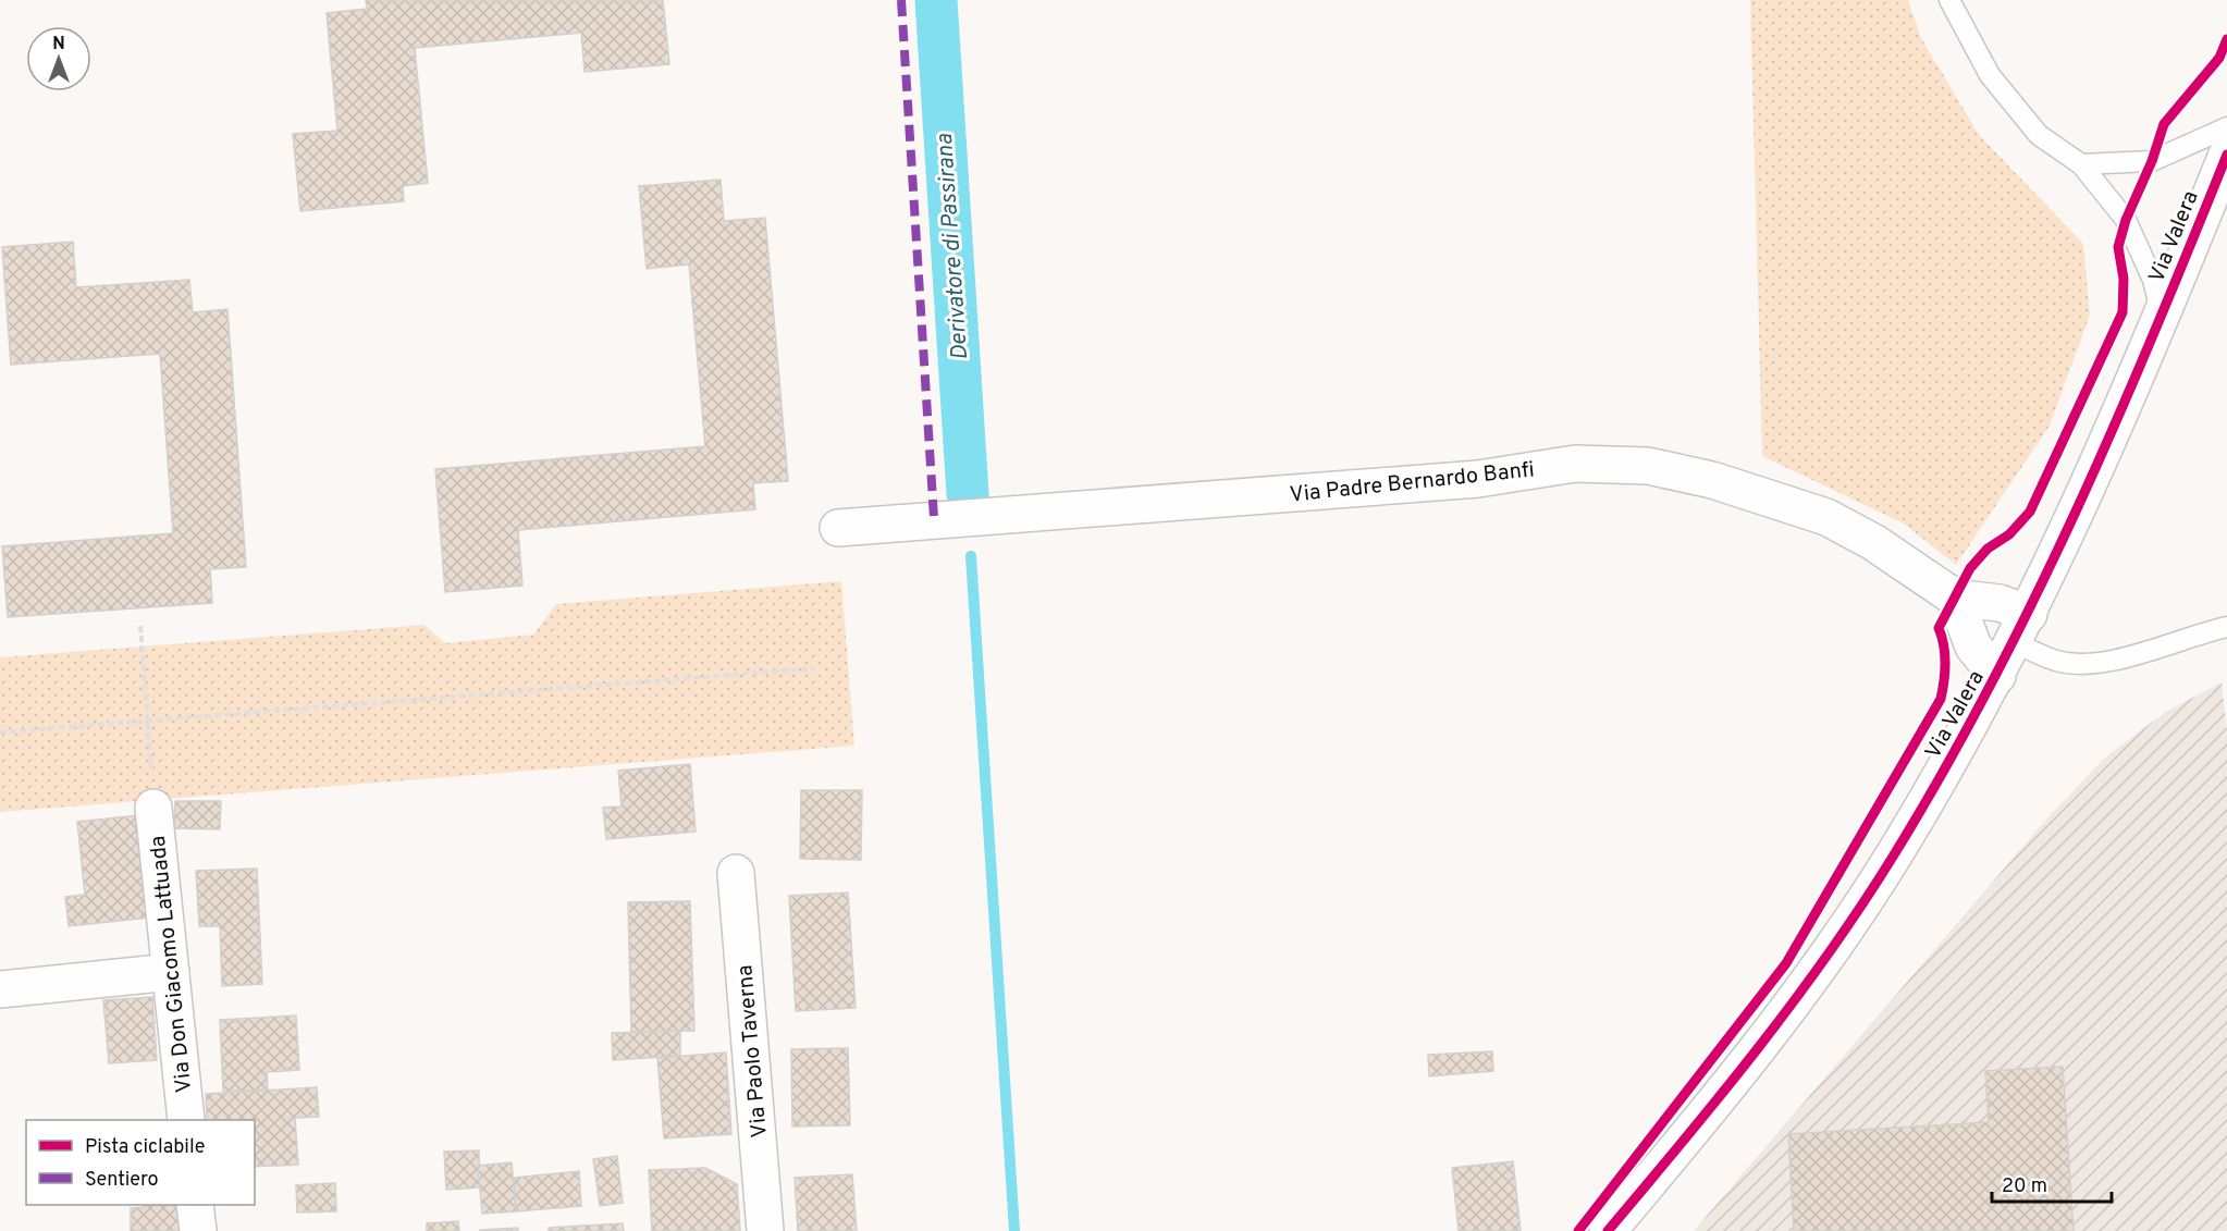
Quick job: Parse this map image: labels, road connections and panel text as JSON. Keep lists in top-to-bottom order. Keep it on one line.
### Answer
{"streets":{"street":["Via Valera","Via Padre Bernardo Banfi","Via Don Giacomo Lattuada","Via Paolo Taverna"]},"crossings":[["Via Valera","Via Padre Bernardo Banfi"]],"water":["Derivatore di Passirana"],"legend":["Pista ciclabile","Sentiero"],"scale_bar":"20 m","north":"top"}
